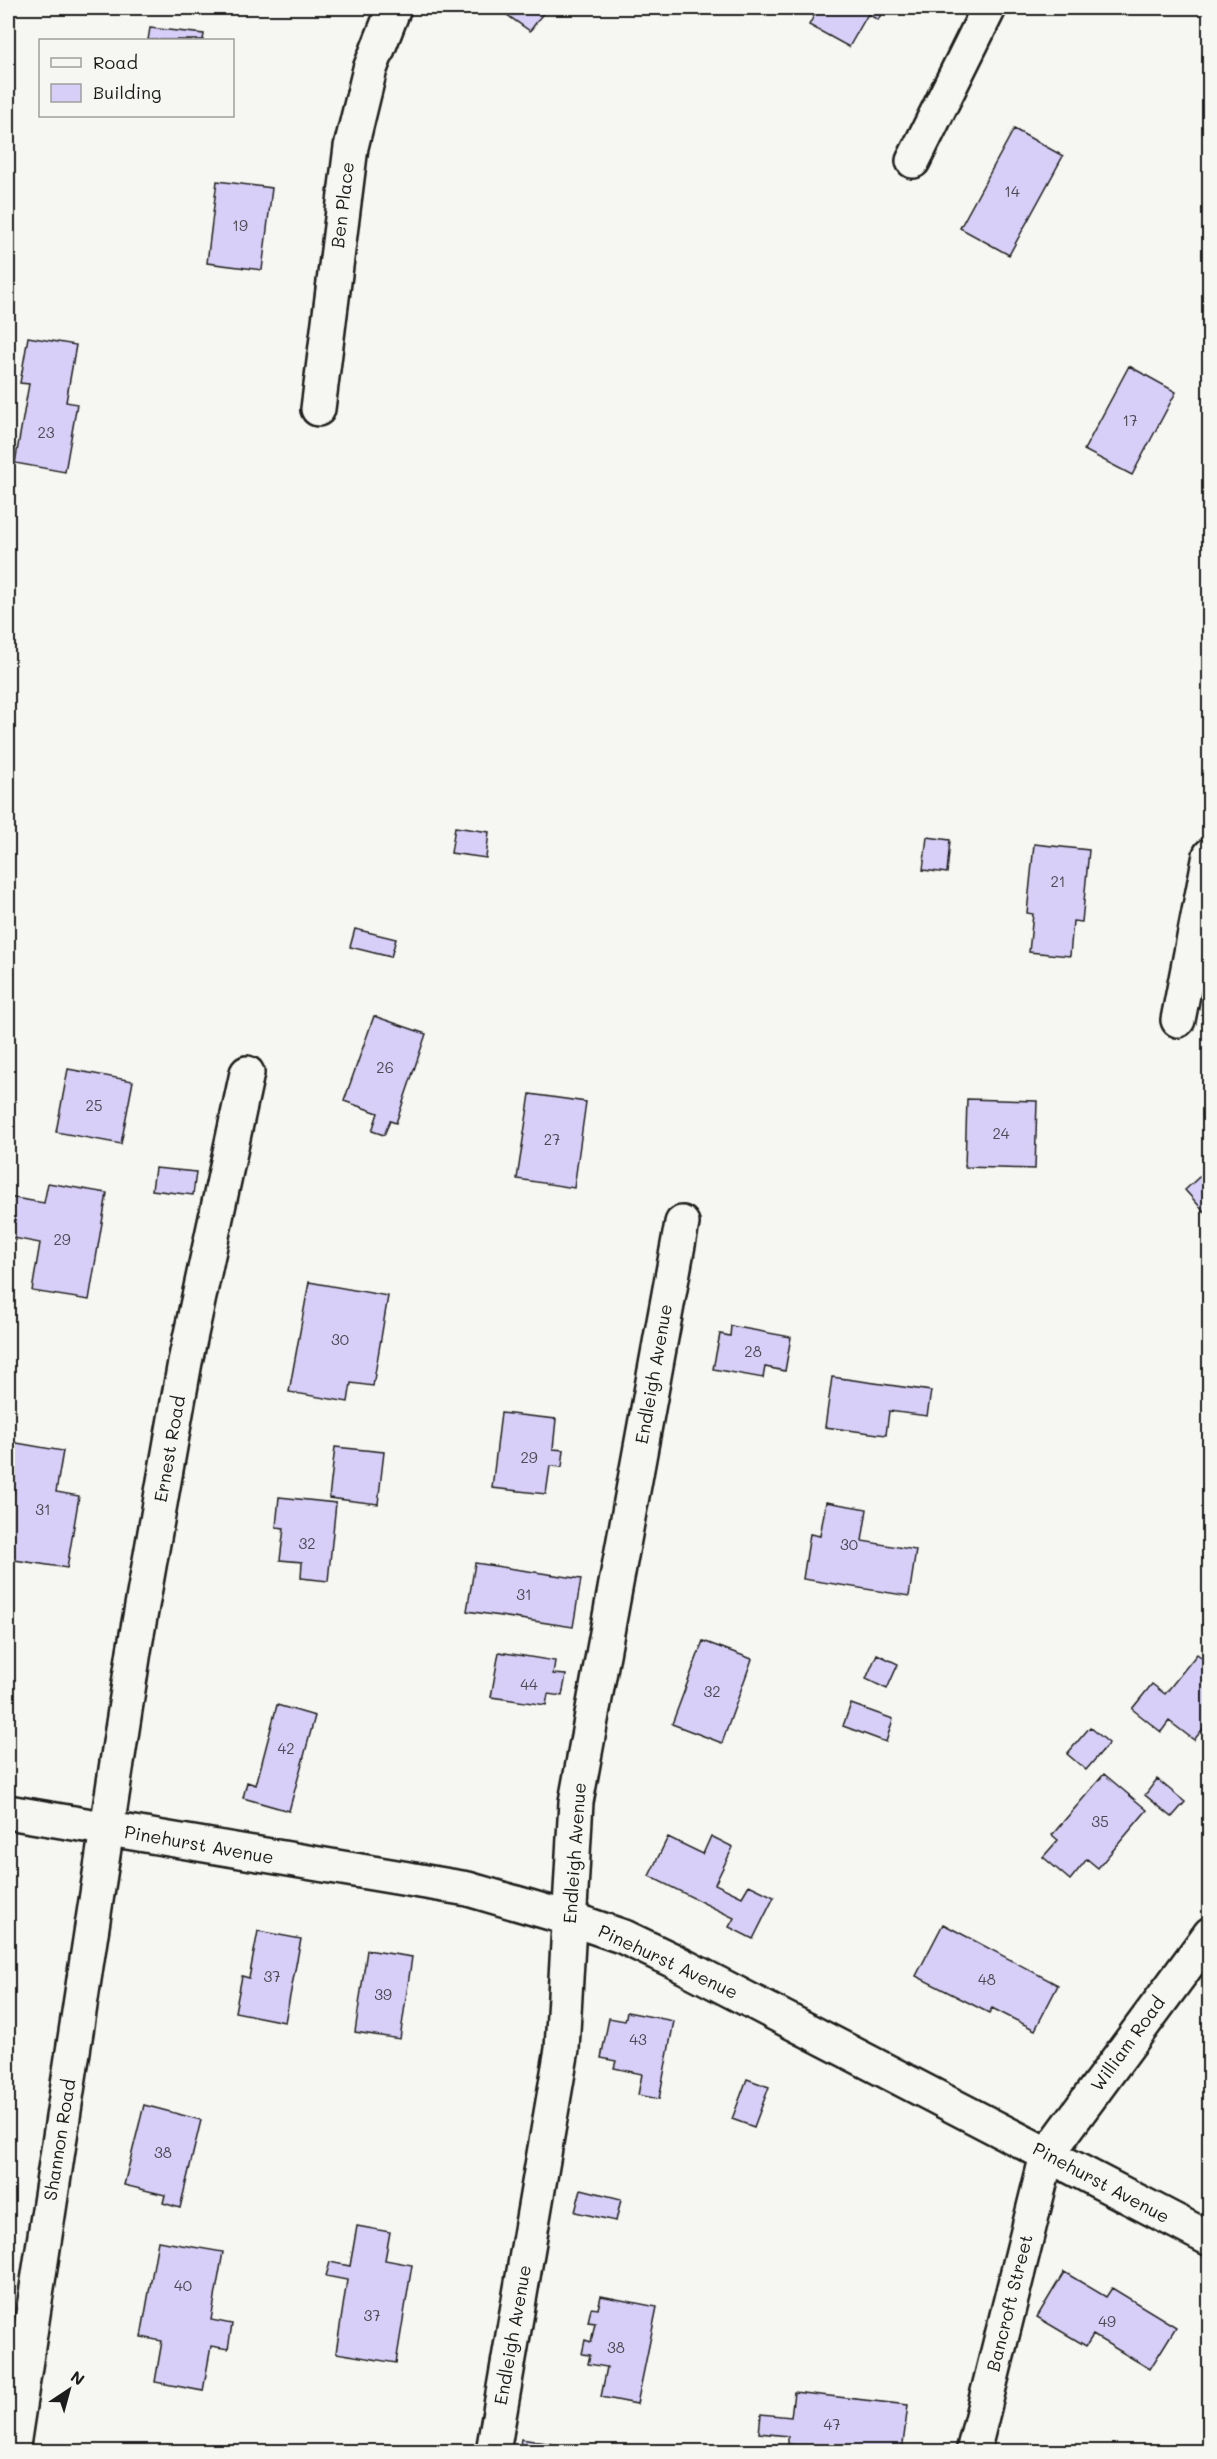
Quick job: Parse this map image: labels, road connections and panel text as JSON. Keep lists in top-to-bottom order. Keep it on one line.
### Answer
{"streets":{"street":["Ben Place","Endleigh Avenue","Ernest Road","Pinehurst Avenue","William Road","Shannon Road","Bancroft Street"]},"crossings":[["Endleigh Avenue","Pinehurst Avenue"],["Ernest Road","Pinehurst Avenue"],["Ernest Road","Shannon Road"],["Pinehurst Avenue","William Road"],["Pinehurst Avenue","Shannon Road"],["Pinehurst Avenue","Bancroft Street"],["William Road","Bancroft Street"]],"house_numbers":["14","19","17","23","21","26","25","24","27","29","30","28","29","31","32","30","31","44","32","42","35","37","48","39","43","38","40","37","49","38","47"],"legend":["Road","Building"],"north":"top right"}
